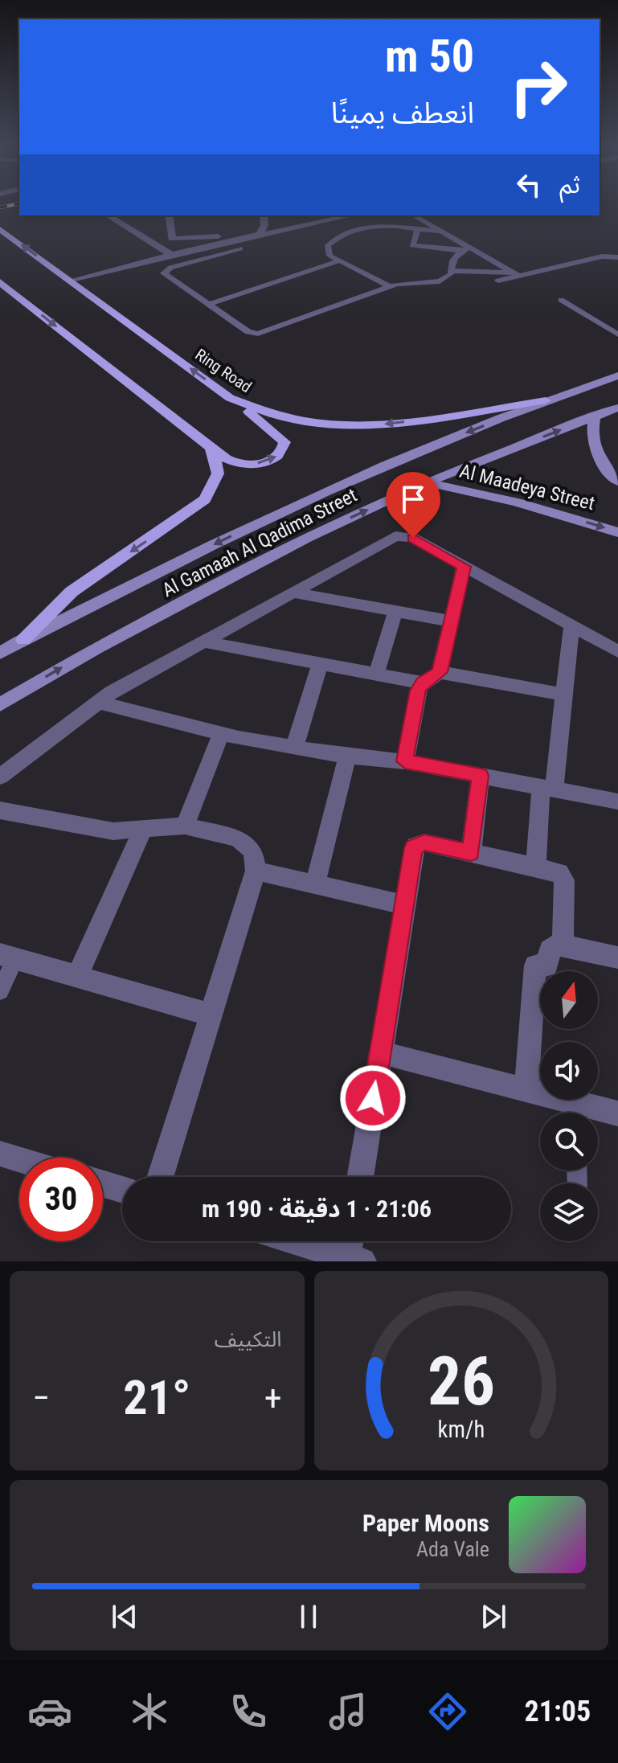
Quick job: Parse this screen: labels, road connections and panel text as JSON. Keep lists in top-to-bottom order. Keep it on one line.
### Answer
{"streets":{"main road":["Ring Road","Al Maadeya Street","Al Gamaah Al Qadima Street"]},"crossings":[["Ring Road","Al Gamaah Al Qadima Street"],["Al Maadeya Street","Al Gamaah Al Qadima Street"]],"one_way":["Al Maadeya Street"],"north":"top","page":{"turn":["50 m","انعطف يمينًا"],"then":"ثم","limit":"30","trip":"21:06 · 1 دقيقة · 190 m","tile":"التكييف","heat":["−","21°","+"],"song":["Paper Moons","Ada Vale"],"tabs":"21:05","gauge":["26","km/h"]}}
